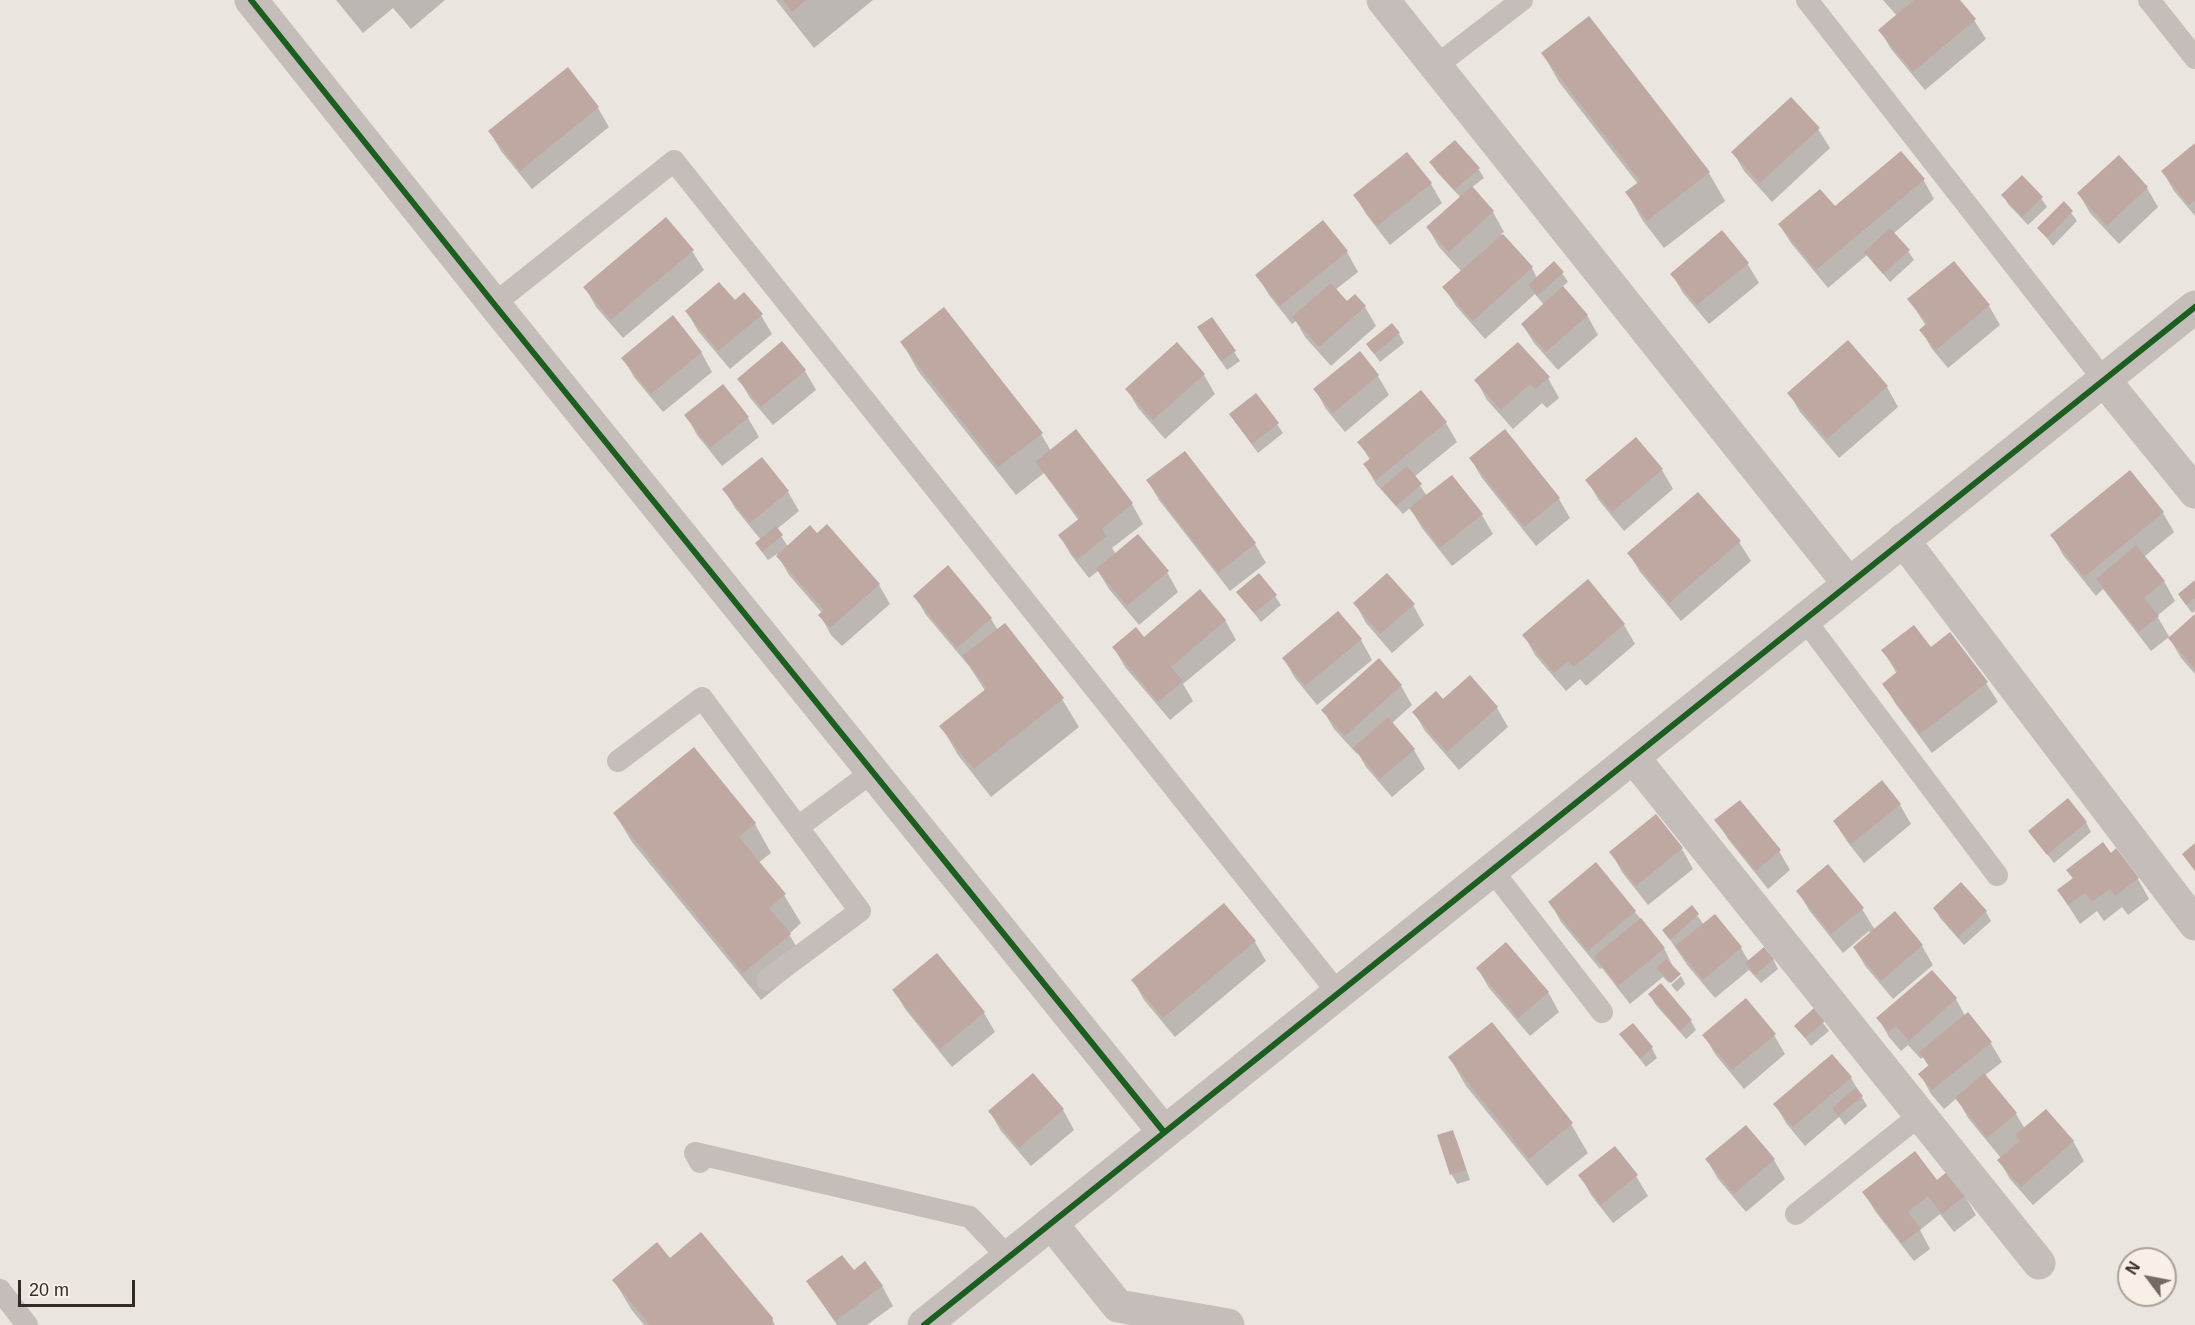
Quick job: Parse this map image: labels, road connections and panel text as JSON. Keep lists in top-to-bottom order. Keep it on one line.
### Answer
{"scale_bar":"20 m","north":"top left"}
